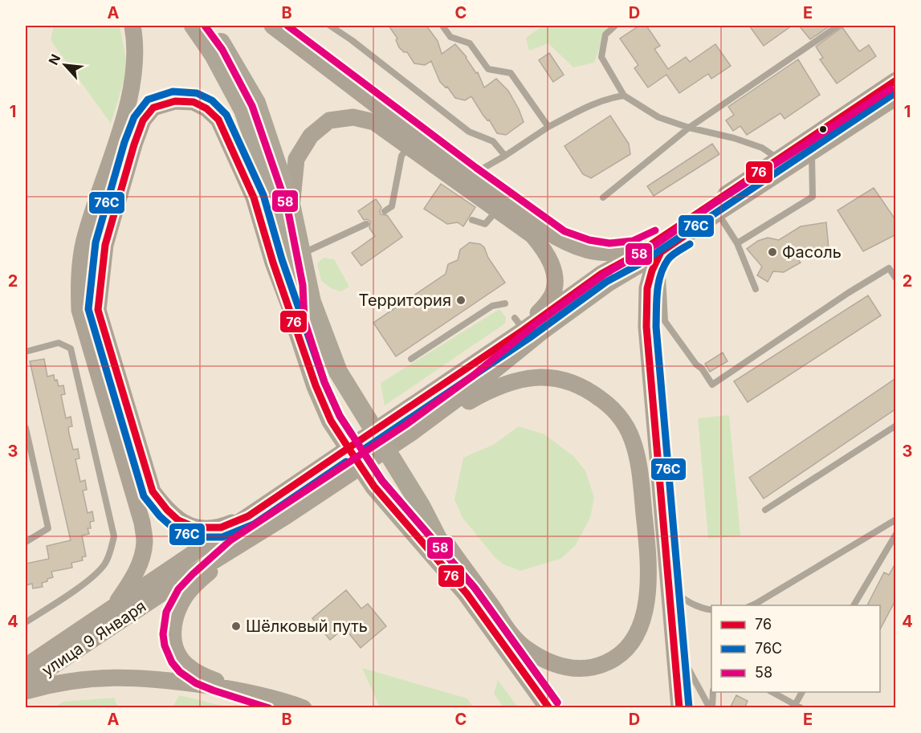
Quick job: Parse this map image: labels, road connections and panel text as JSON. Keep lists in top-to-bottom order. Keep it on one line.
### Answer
{"streets":{"main road":["улица 9 Января"]},"places":["Фасоль","Территория","Шёлковый путь"],"lines":["transit line 58","transit line 76","transit line 76С"],"legend":["76","76С","58"],"north":"top left","grid":{"columns":["A","B","C","D","E"],"rows":["1","2","3","4"]}}
